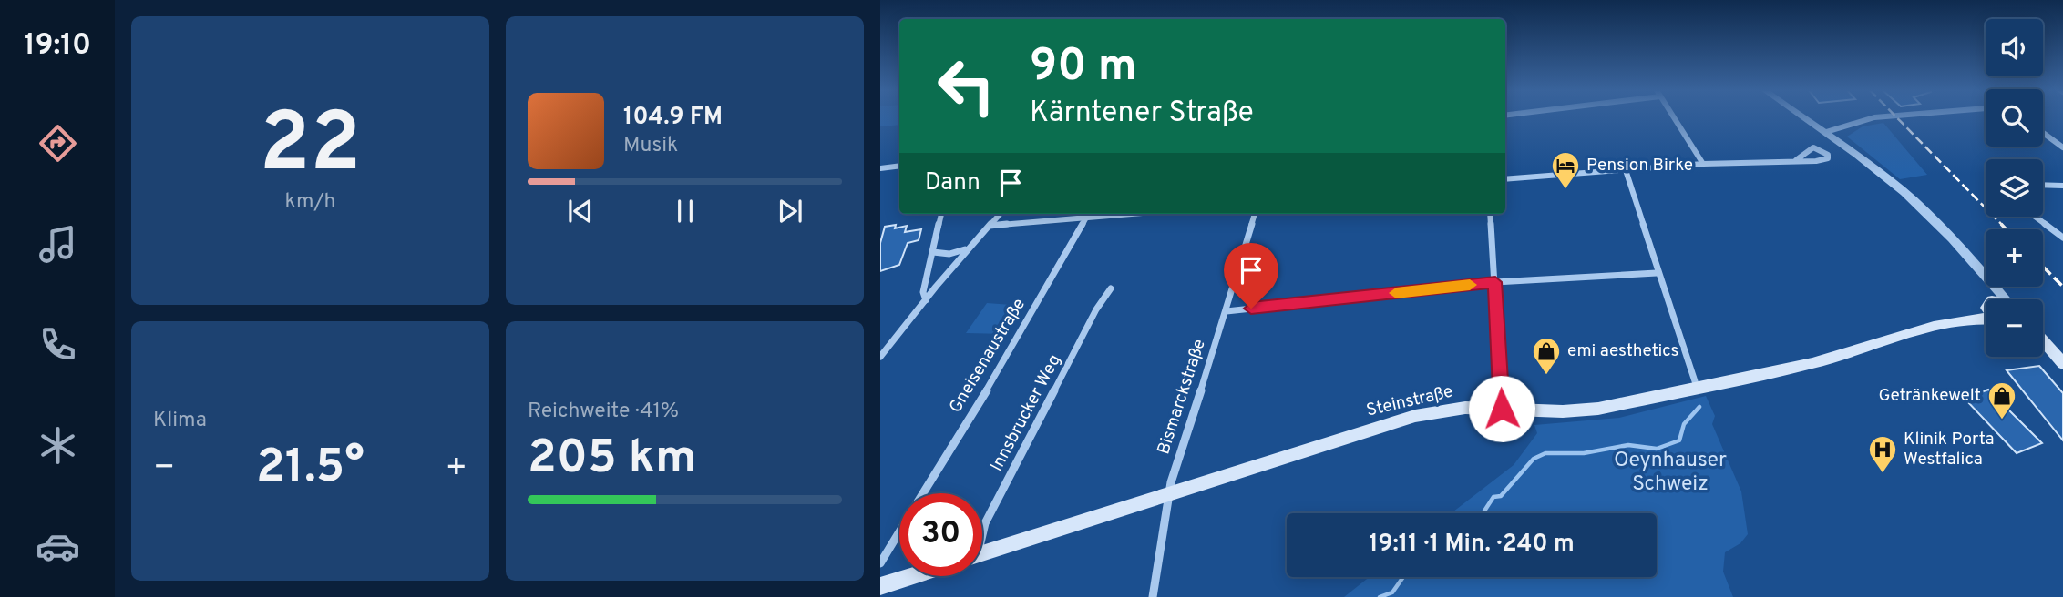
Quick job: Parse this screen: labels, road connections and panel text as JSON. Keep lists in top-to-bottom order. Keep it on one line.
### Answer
{"streets":{"main road":["Steinstraße"],"street":["Gneisenaustraße","Bismarckstraße","Innsbrucker Weg"]},"crossings":[["Bismarckstraße","Steinstraße"]],"parks":["Oeynhauser Schweiz"],"places":{"hotel":["Pension Birke"],"shop":["emi aesthetics","Getränkewelt"],"hospital":["Klinik Porta Westfalica"]},"page":{"tabs":"19:10","tile":[["22","km/h"],"Klima",["Reichweite · 41%","205 km"]],"map_buttons":["+","−"],"turn":["90 m","Kärntener Straße"],"song":["104.9 FM","Musik"],"then":"Dann","heat":["−","21.5°","+"],"limit":"30","trip":"19:11 · 1 Min. · 240 m"}}
